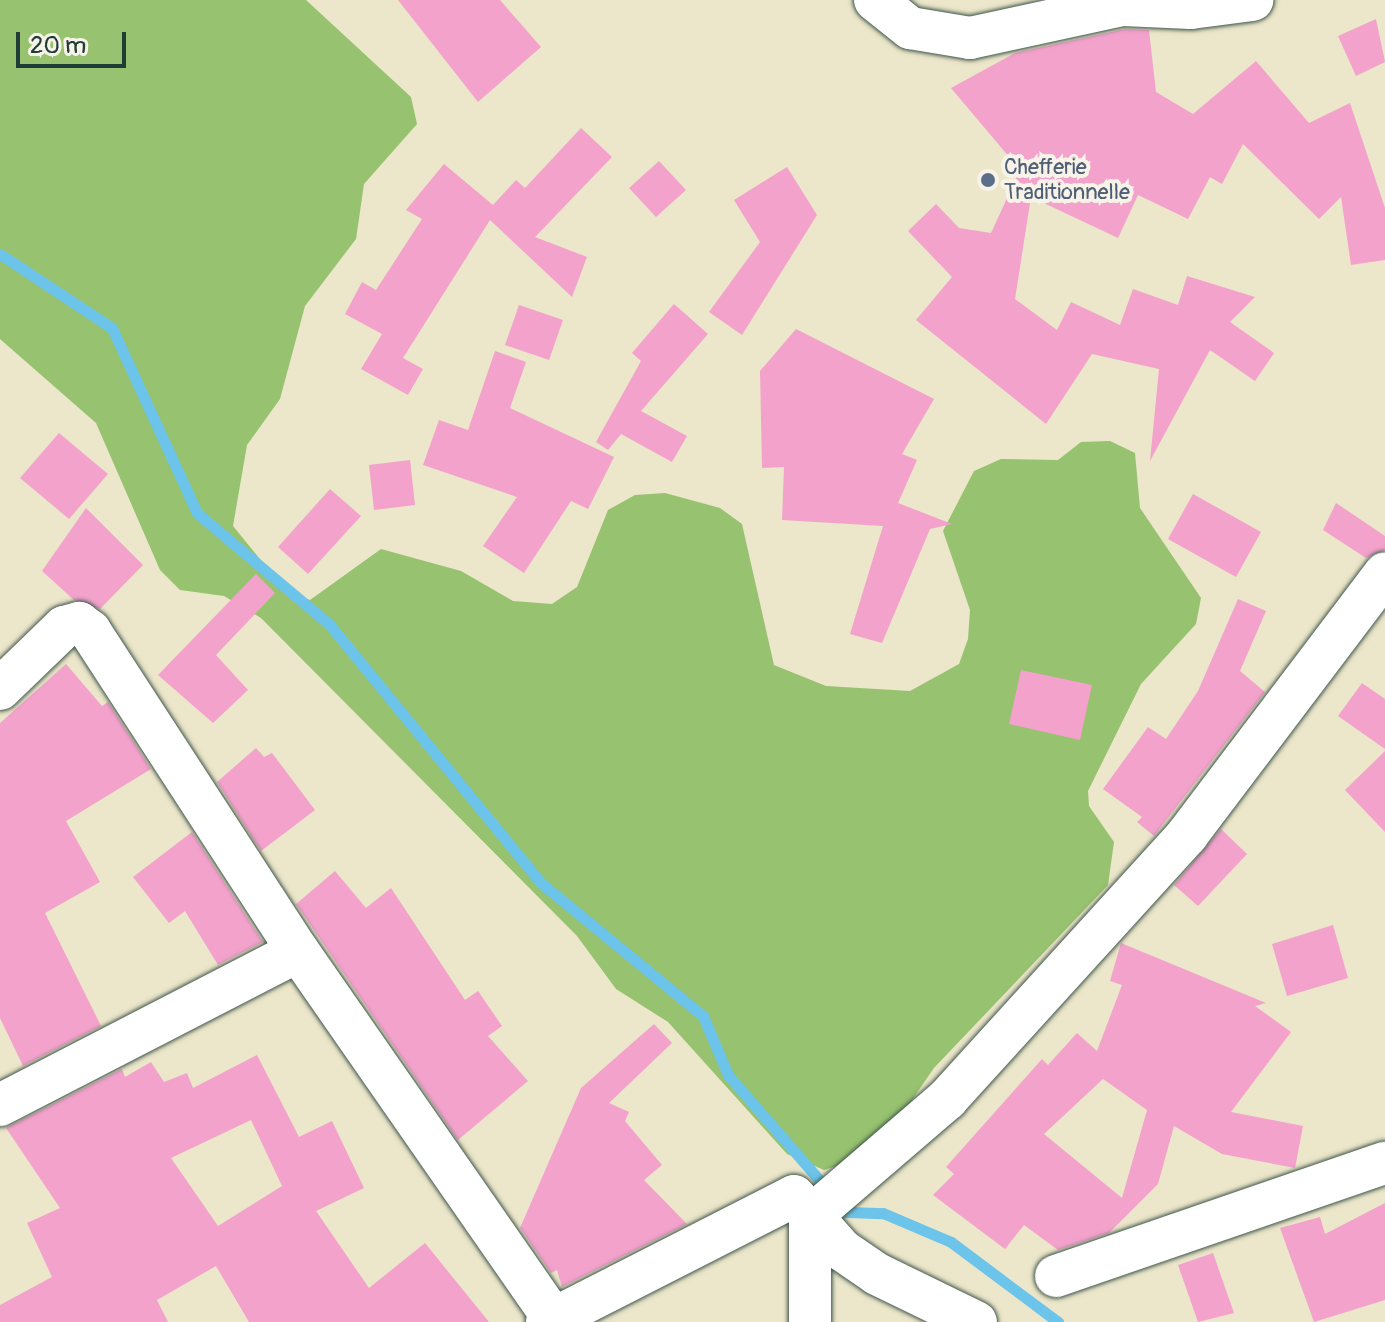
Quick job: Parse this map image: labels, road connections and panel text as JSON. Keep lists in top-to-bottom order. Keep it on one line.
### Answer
{"places":["Chefferie Traditionnelle"],"scale_bar":"20 m"}
